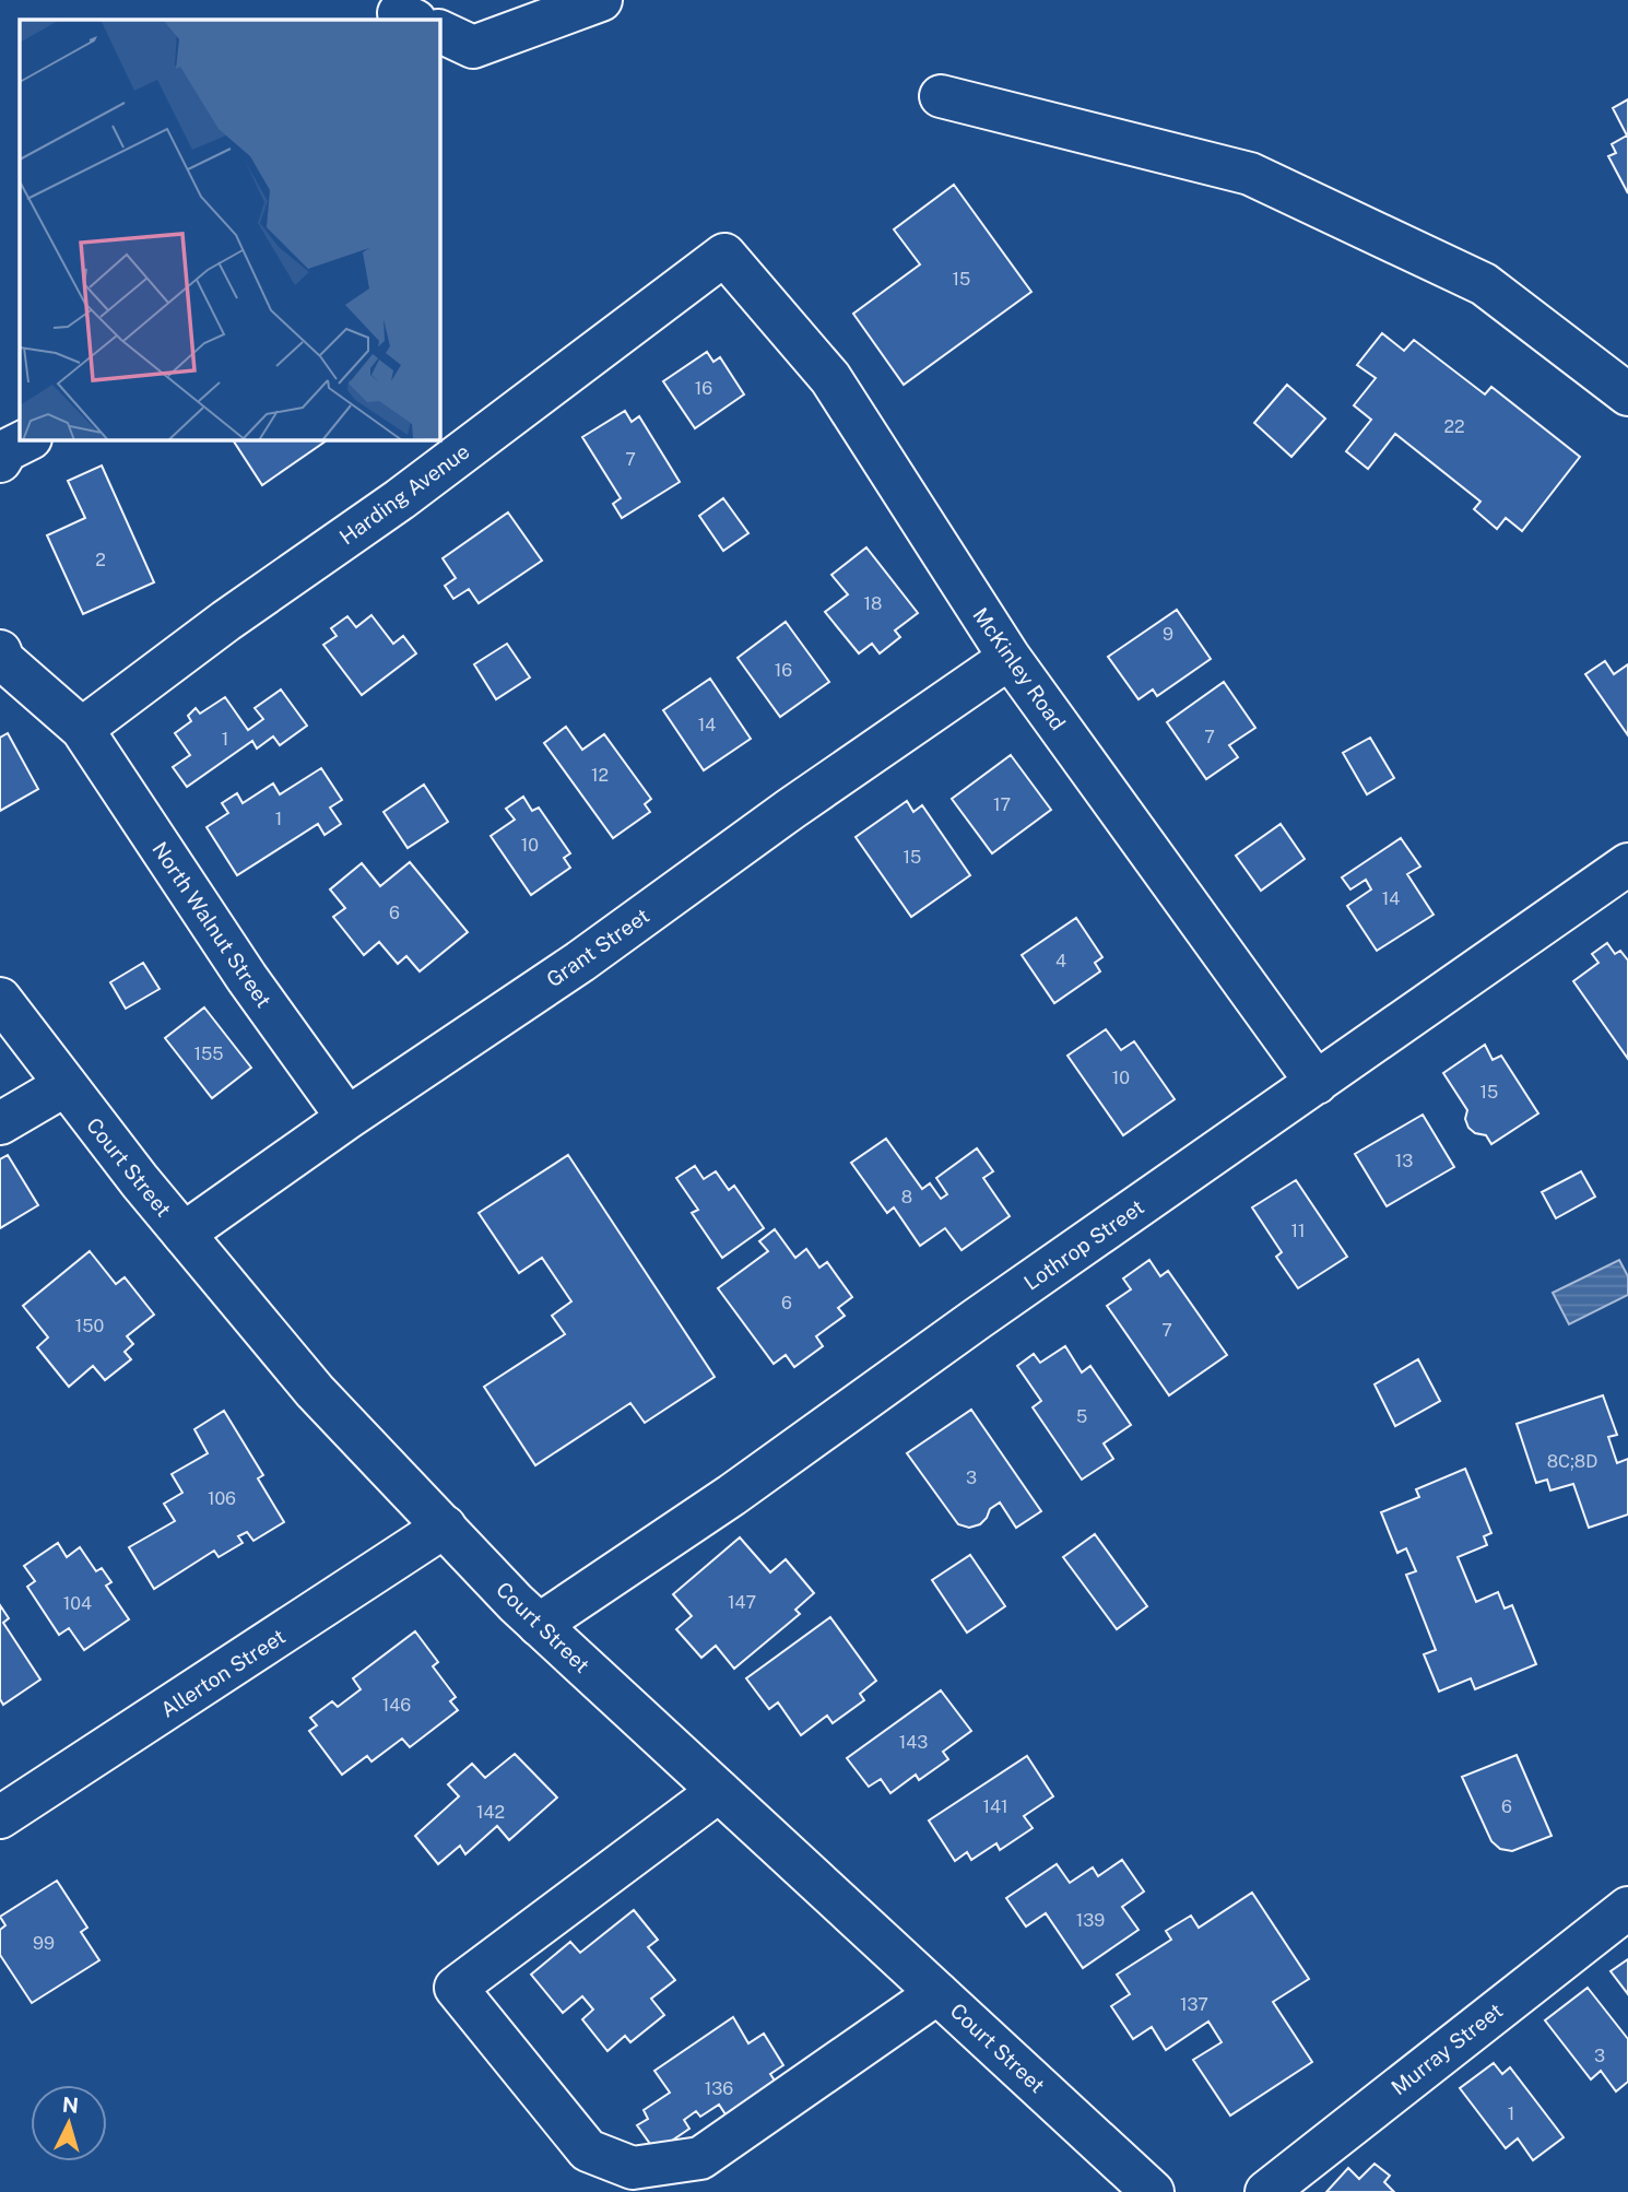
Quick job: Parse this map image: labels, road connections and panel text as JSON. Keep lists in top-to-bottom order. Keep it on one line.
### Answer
{"streets":{"street":["Harding Avenue","McKinley Road","North Walnut Street","Grant Street","Court Street","Lothrop Street","Allerton Street","Murray Street"]},"crossings":[["Harding Avenue","McKinley Road"],["Harding Avenue","North Walnut Street"],["McKinley Road","Grant Street"],["McKinley Road","Lothrop Street"],["North Walnut Street","Grant Street"],["Grant Street","Court Street"],["Court Street","Lothrop Street"],["Court Street","Allerton Street"]],"house_numbers":["15","16","22","7","2","18","9","16","14","7","1","12","17","1","10","15","14","6","4","155","10","15","13","8","11","6","150","7","5","8C;8D","3","106","147","104","146","143","141","6","142","139","99","137","3","136","1"],"north":"top"}
